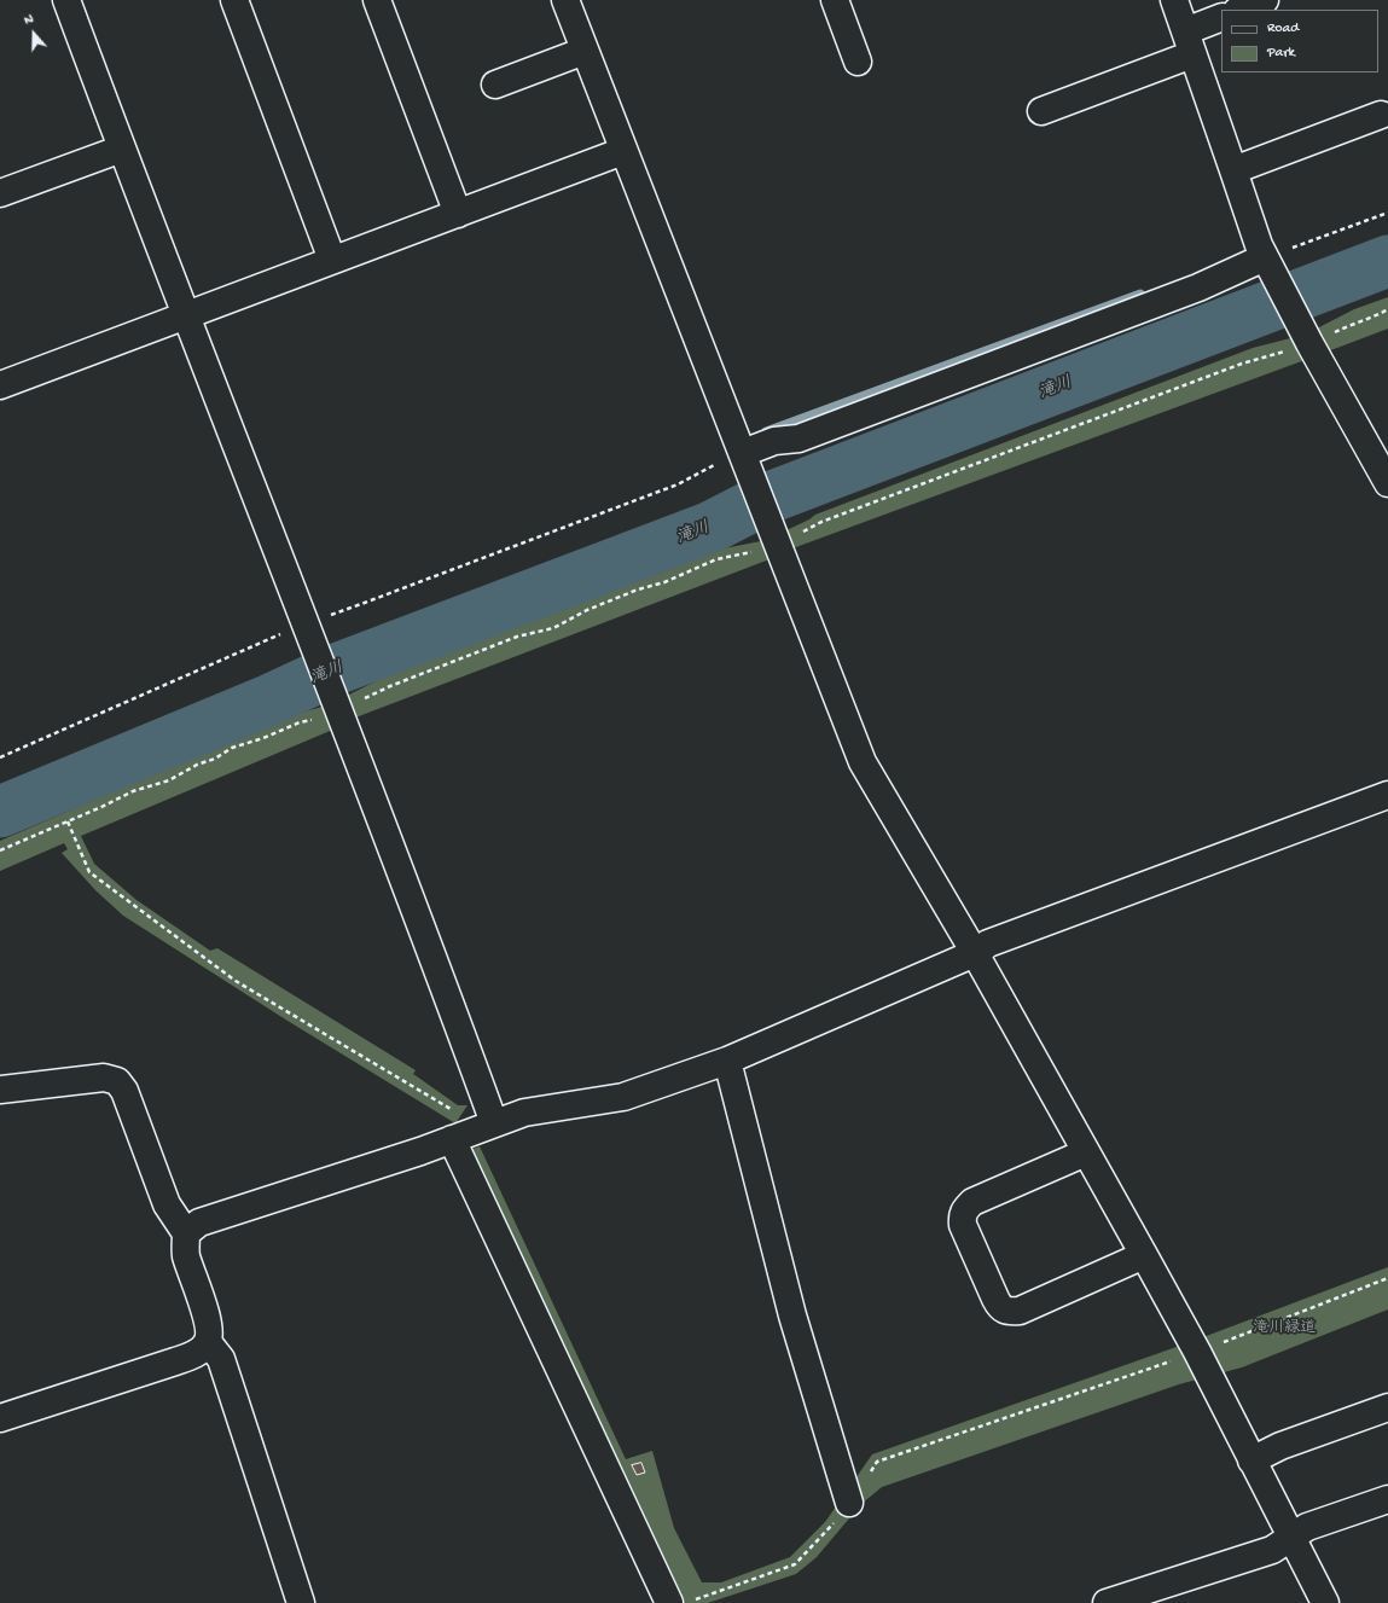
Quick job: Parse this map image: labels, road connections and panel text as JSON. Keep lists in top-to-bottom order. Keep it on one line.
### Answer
{"water":["滝川"],"parks":["滝川緑道"],"legend":["Road","Park"],"north":"top"}
